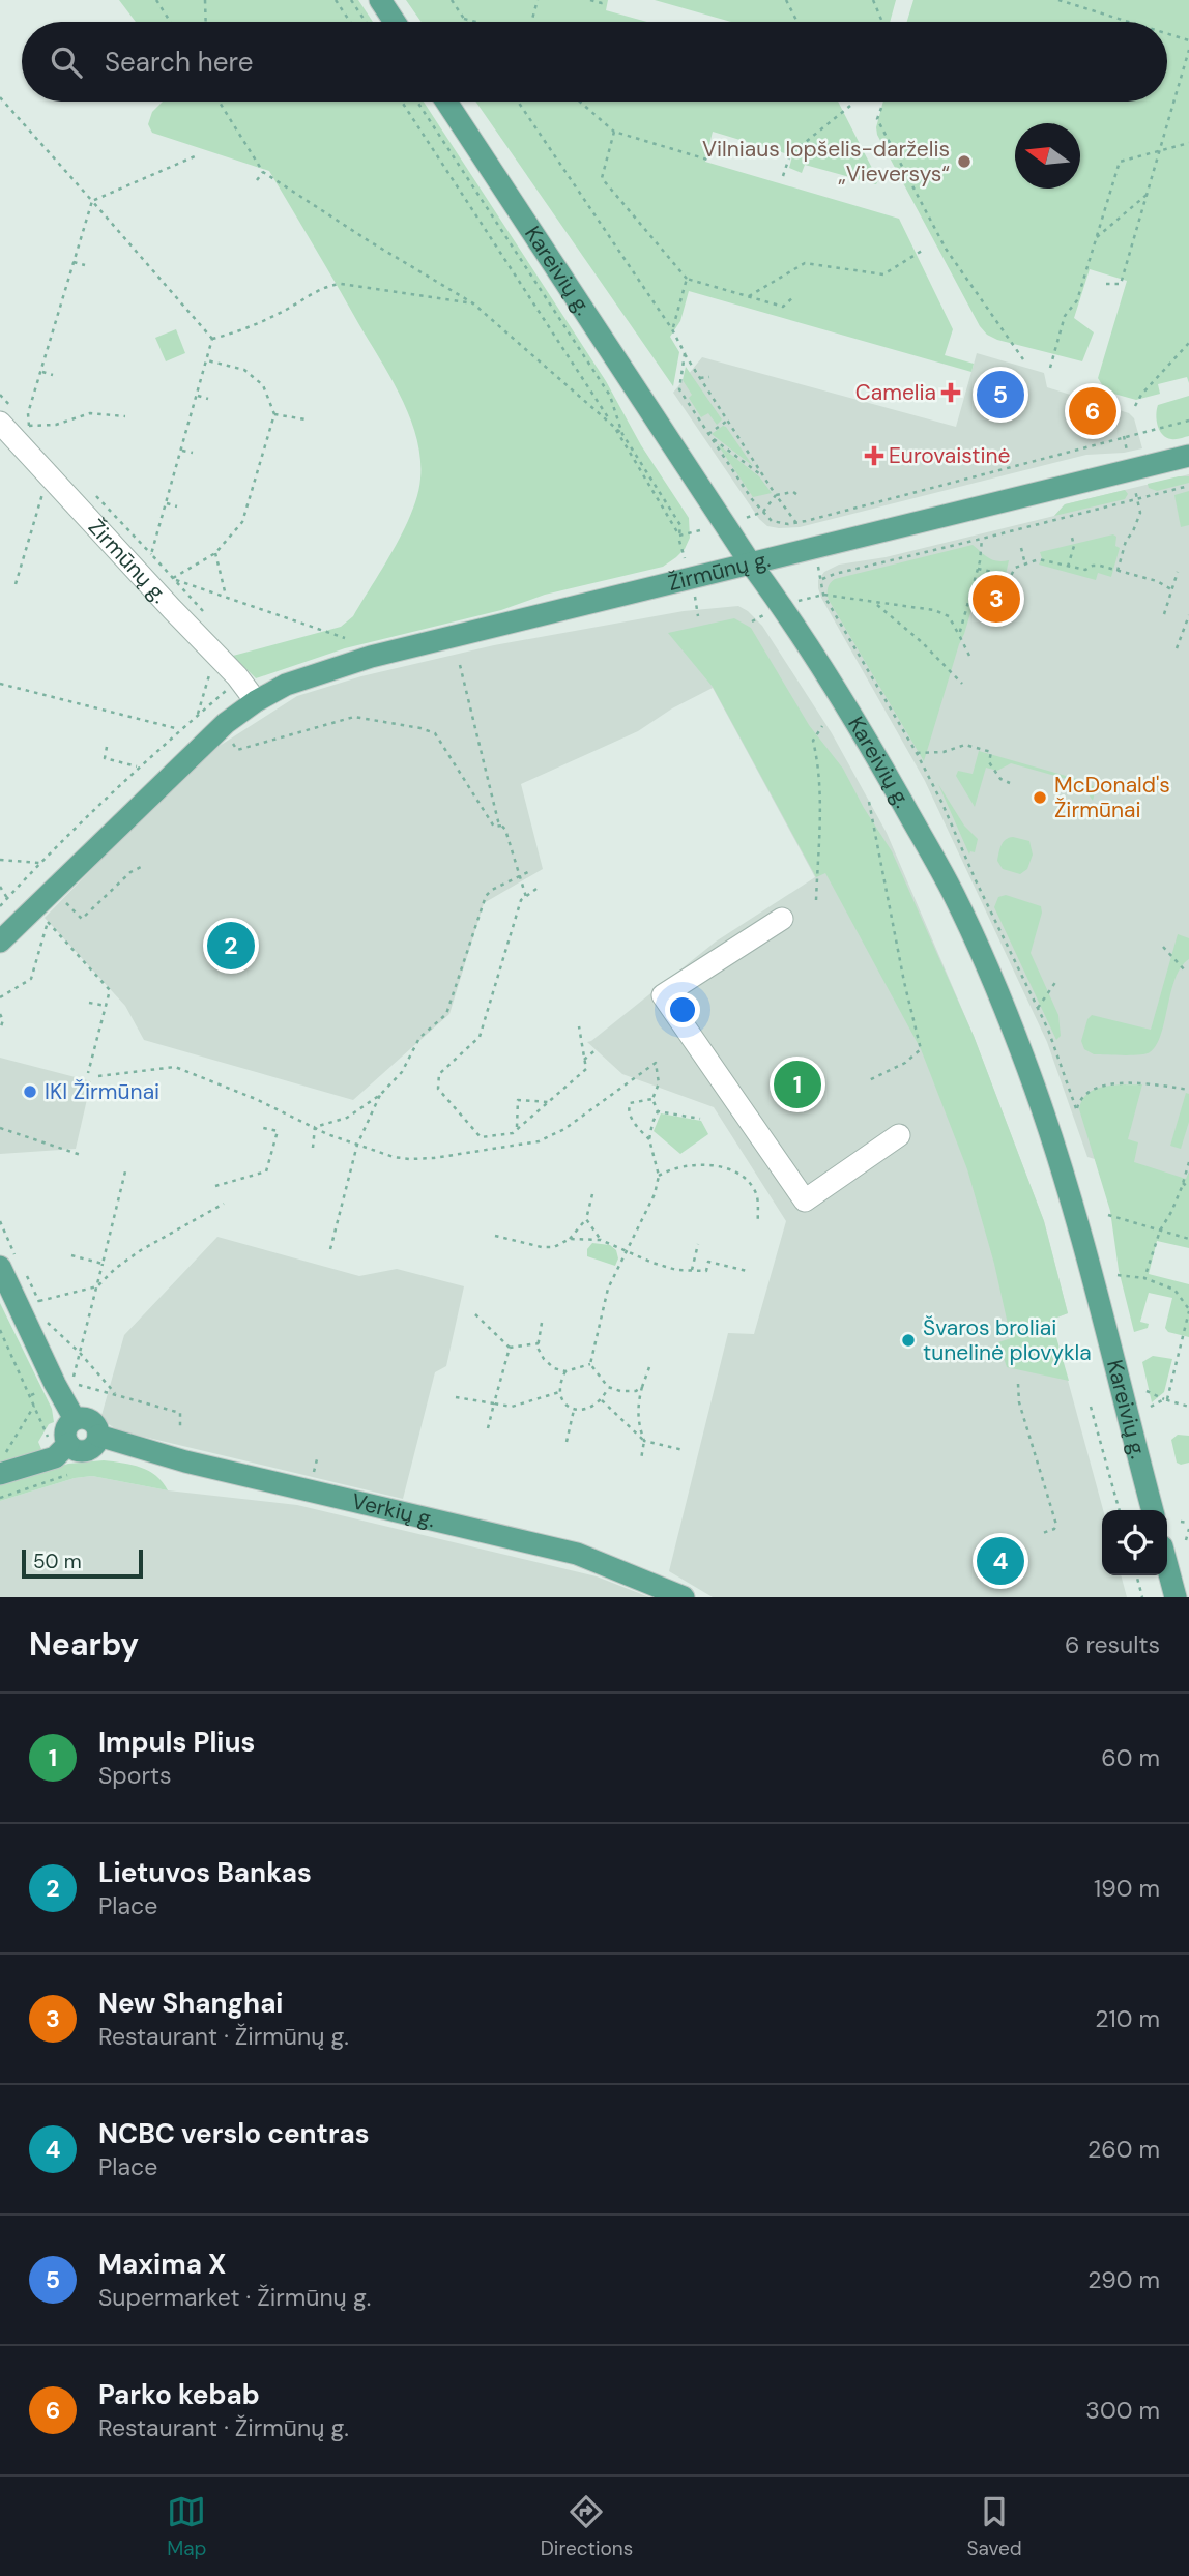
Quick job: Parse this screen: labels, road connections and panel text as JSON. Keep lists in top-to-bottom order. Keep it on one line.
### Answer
{"streets":{"main road":["Kareivių g.","Žirmūnų g.","Verkių g."]},"crossings":[["Kareivių g.","Žirmūnų g."]],"places":{"other":["Vilniaus lopšelis-darželis „Vieversys“","McDonald's Žirmūnai","IKI Žirmūnai","Švaros broliai tunelinė plovykla"],"health":["Camelia","Eurovaistinė"]},"scale_bar":"50 m","north":"left","page":{"search":"Search here","pins":["5","6","3","2","1","4"],"scale":"50 m","heading":["Nearby","6 results"],"list":[{"mark":"1","name":"Impuls Plius","note":"Sports","value":"60 m"},{"mark":"2","name":"Lietuvos Bankas","note":"Place","value":"190 m"},{"mark":"3","name":"New Shanghai","note":"Restaurant · Žirmūnų g.","value":"210 m"},{"mark":"4","name":"NCBC verslo centras","note":"Place","value":"260 m"},{"mark":"5","name":"Maxima X","note":"Supermarket · Žirmūnų g.","value":"290 m"},{"mark":"6","name":"Parko kebab","note":"Restaurant · Žirmūnų g.","value":"300 m"}],"nav":["Map","Directions","Saved"]}}
